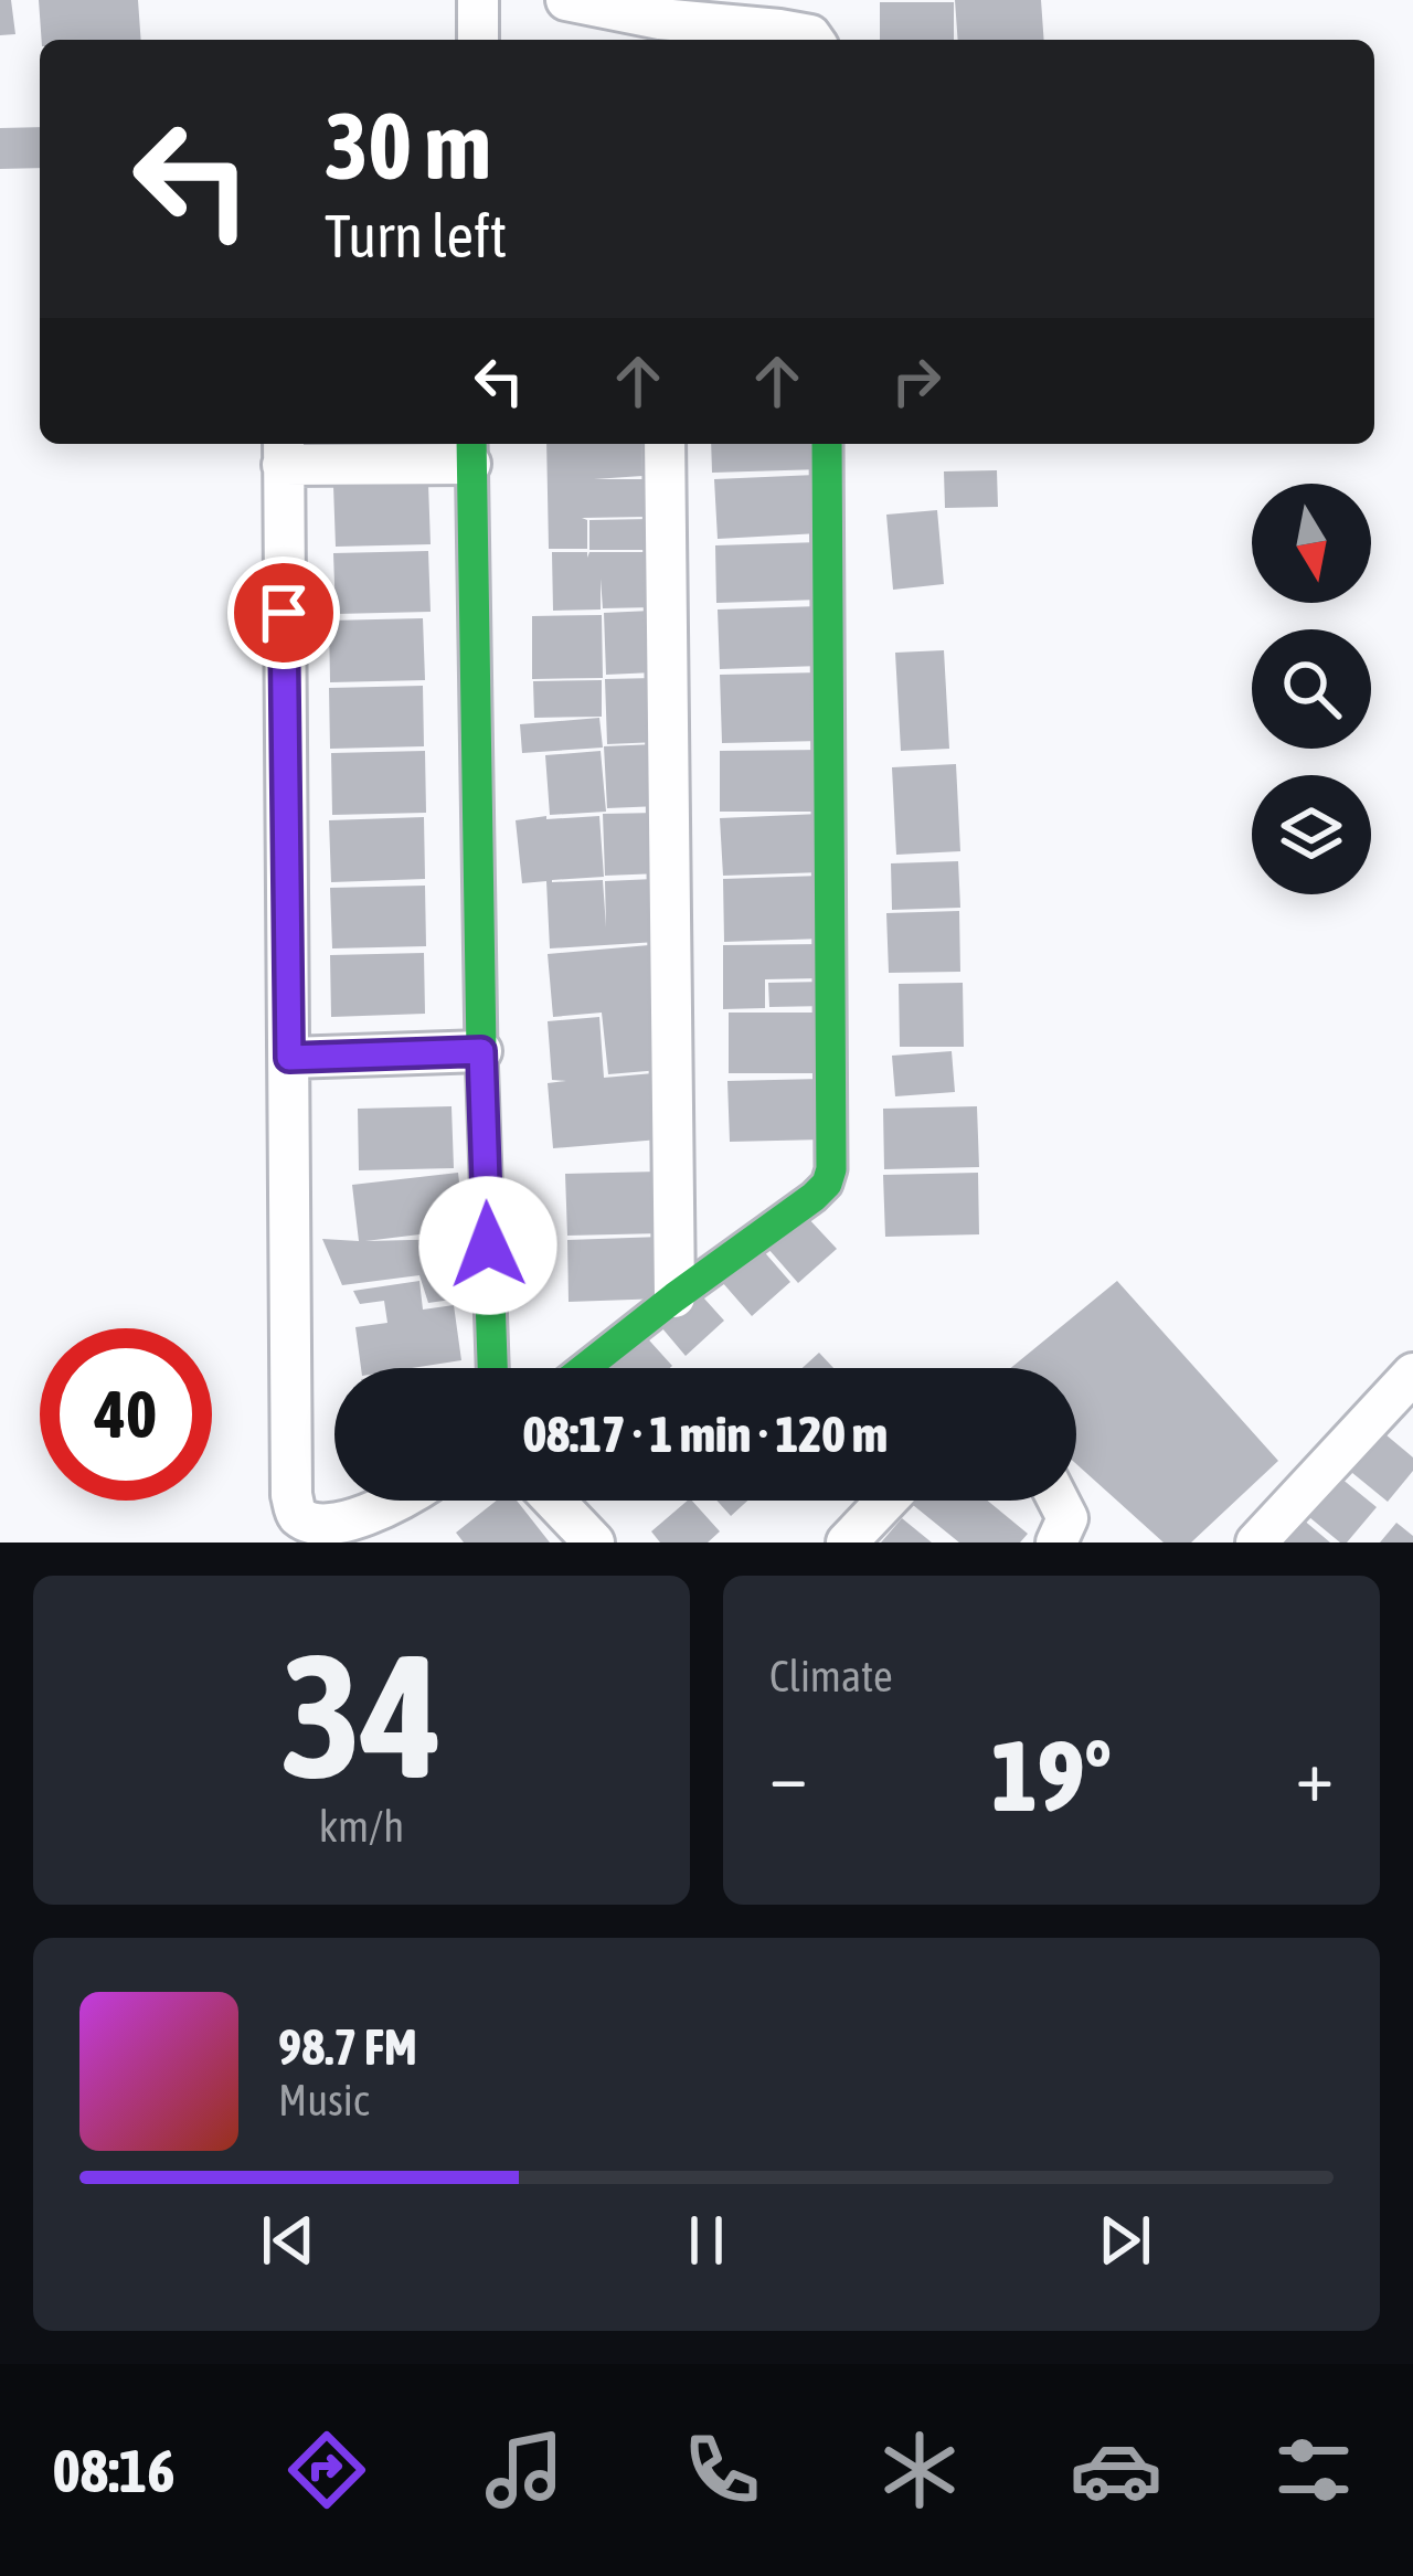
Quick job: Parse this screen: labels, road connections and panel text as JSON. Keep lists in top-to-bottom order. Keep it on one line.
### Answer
{"north":"bottom","page":{"turn":["30 m","Turn left"],"limit":"40","trip":"08:17 · 1 min · 120 m","tile":[["34","km/h"],"Climate"],"heat":["−","19°","+"],"song":["98.7 FM","Music"],"tabs":"08:16"}}
